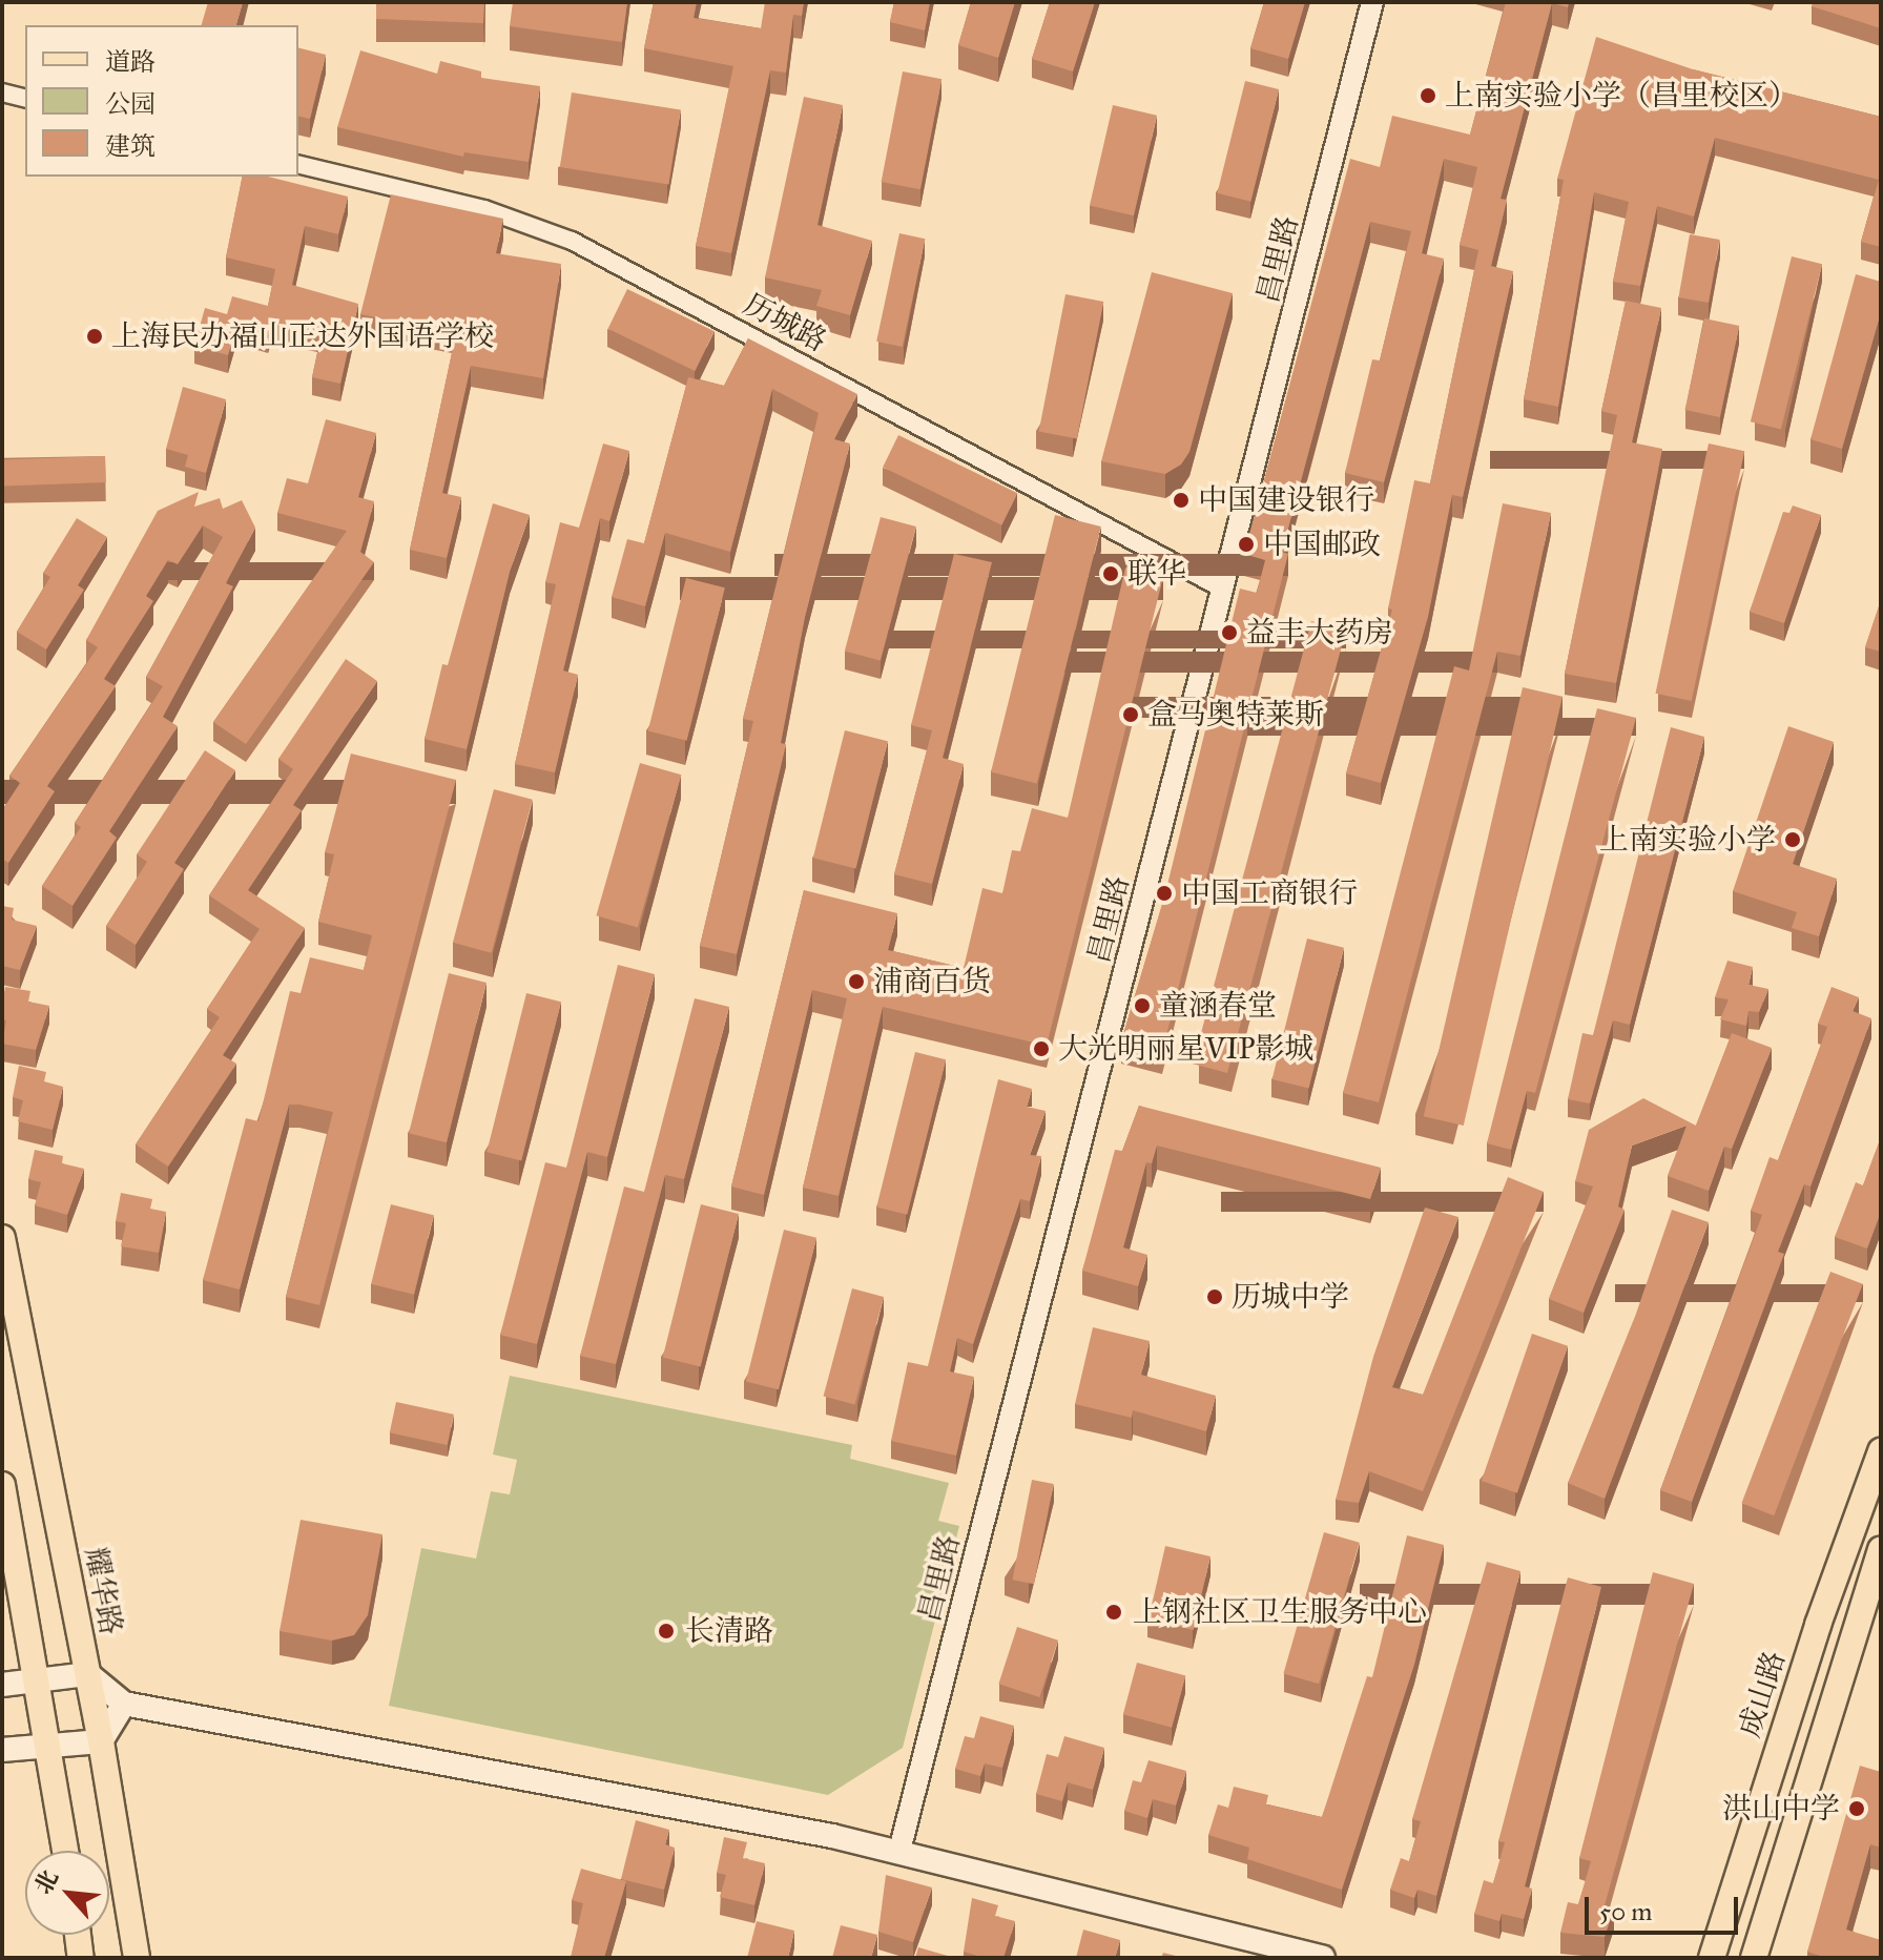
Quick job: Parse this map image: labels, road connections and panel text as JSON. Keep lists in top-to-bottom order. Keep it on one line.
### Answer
{"streets":{"main road":["耀华路","成山路"],"street":["昌里路","历城路"]},"crossings":[["昌里路","历城路"]],"places":["上南实验小学（昌里校区）","上海民办福山正达外国语学校","中国建设银行","中国邮政","联华","益丰大药房","盒马奥特莱斯","上南实验小学","中国工商银行","浦商百货","童涵春堂","大光明丽星VIP影城","历城中学","上钢社区卫生服务中心","长清路","洪山中学"],"legend":["道路","公园","建筑"],"scale_bar":"50 m","north":"top left"}
